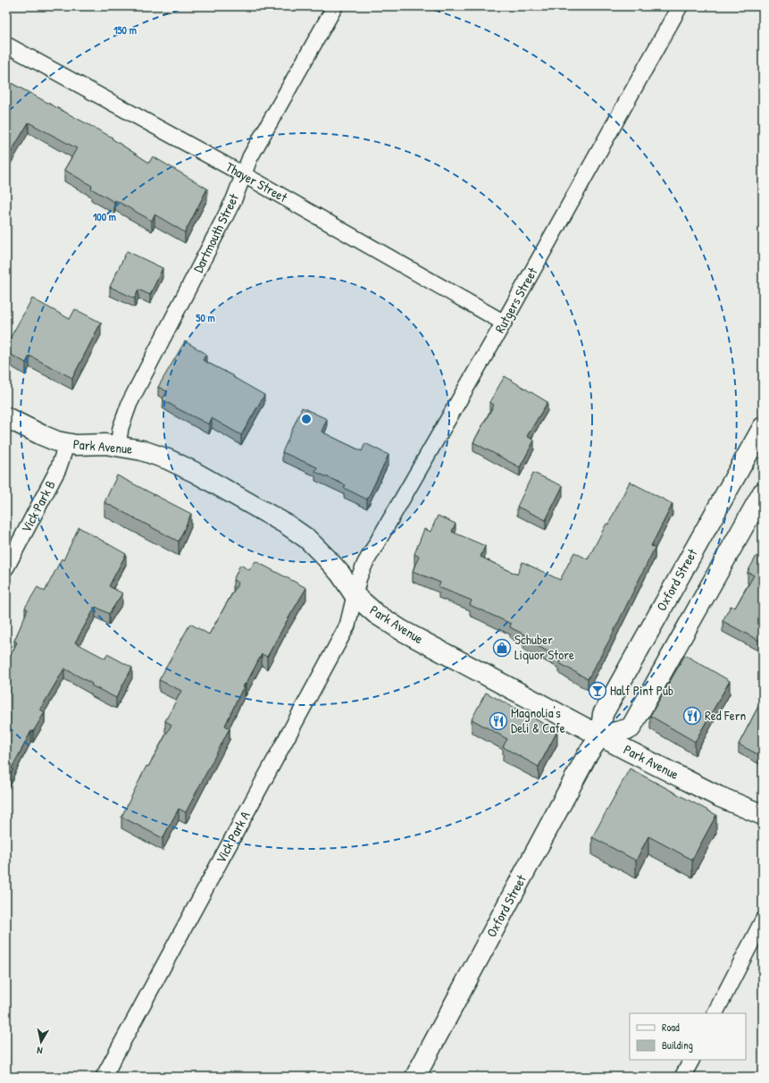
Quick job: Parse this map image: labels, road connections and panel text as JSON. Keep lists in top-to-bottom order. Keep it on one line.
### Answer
{"streets":{"street":["Thayer Street","Dartmouth Street","Rutgers Street","Park Avenue","Vick Park B","Oxford Street","Vick Park A"]},"crossings":[["Thayer Street","Dartmouth Street"],["Thayer Street","Rutgers Street"],["Dartmouth Street","Park Avenue"],["Rutgers Street","Park Avenue"],["Rutgers Street","Vick Park A"],["Park Avenue","Vick Park B"],["Park Avenue","Oxford Street"],["Park Avenue","Vick Park A"]],"places":{"shop":["Schuber Liquor Store"],"bar":["Half Pint Pub"],"restaurant":["Red Fern","Magnolia's Deli & Cafe"]},"legend":["Road","Building"],"north":"bottom","rings":["150 m","100 m","50 m"]}
